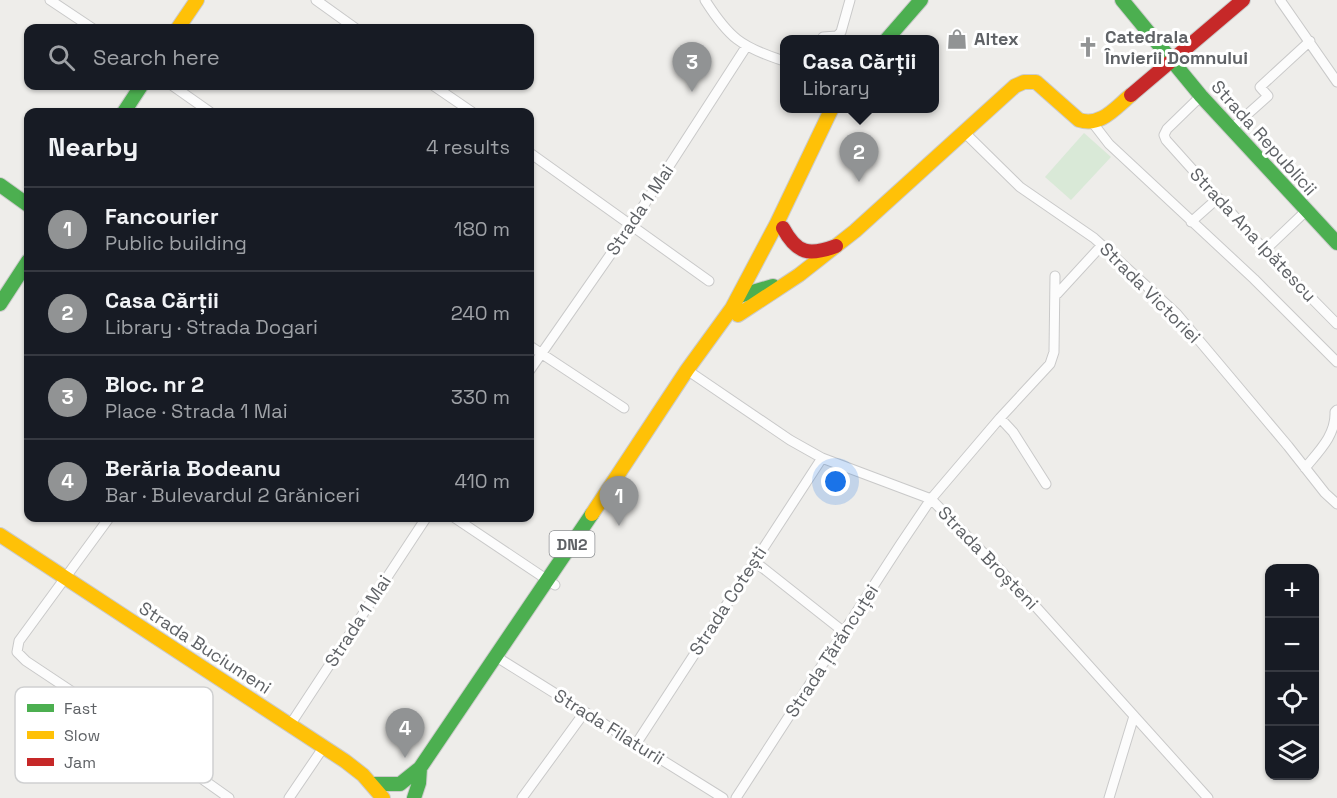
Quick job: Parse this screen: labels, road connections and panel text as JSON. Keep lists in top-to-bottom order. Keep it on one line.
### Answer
{"streets":{"main road":["Strada Republicii","DN2","Strada Buciumeni"],"street":["Strada 1 Mai","Strada Ana Ipătescu","Strada Victoriei","Strada Broșteni","Strada Cotești","Strada Țărăncuței","Strada Filaturii"]},"crossings":[["Strada Republicii","Strada Ana Ipătescu"],["Strada 1 Mai","Strada Buciumeni"],["DN2","Strada Broșteni"],["DN2","Strada Filaturii"],["Strada Broșteni","Strada Cotești"],["Strada Broșteni","Strada Țărăncuței"],["Strada Cotești","Strada Filaturii"]],"places":{"shop":["Altex"],"church":["Catedrala Învierii Domnului"]},"legend":["Fast","Slow","Jam"],"page":{"search":"Search here","popup":["Casa Cărții","Library"],"pins":["3","2","1","4"],"heading":["Nearby","4 results"],"list":[{"mark":"1","name":"Fancourier","note":"Public building","value":"180 m"},{"mark":"2","name":"Casa Cărții","note":"Library · Strada Dogari","value":"240 m"},{"mark":"3","name":"Bloc. nr 2","note":"Place · Strada 1 Mai","value":"330 m"},{"mark":"4","name":"Berăria Bodeanu","note":"Bar · Bulevardul 2 Grăniceri","value":"410 m"}],"map_buttons":["+","−"]}}
